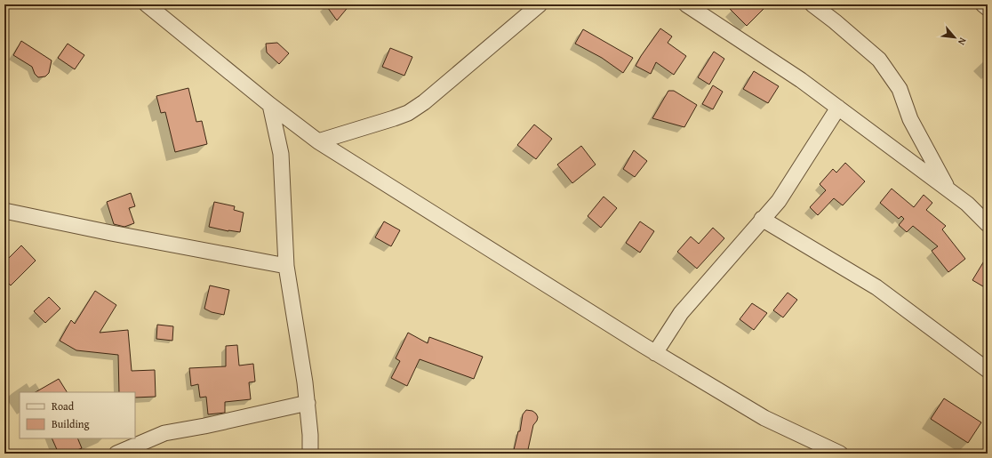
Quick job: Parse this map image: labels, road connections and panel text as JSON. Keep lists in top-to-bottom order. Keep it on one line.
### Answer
{"legend":["Road","Building"],"north":"bottom right"}
